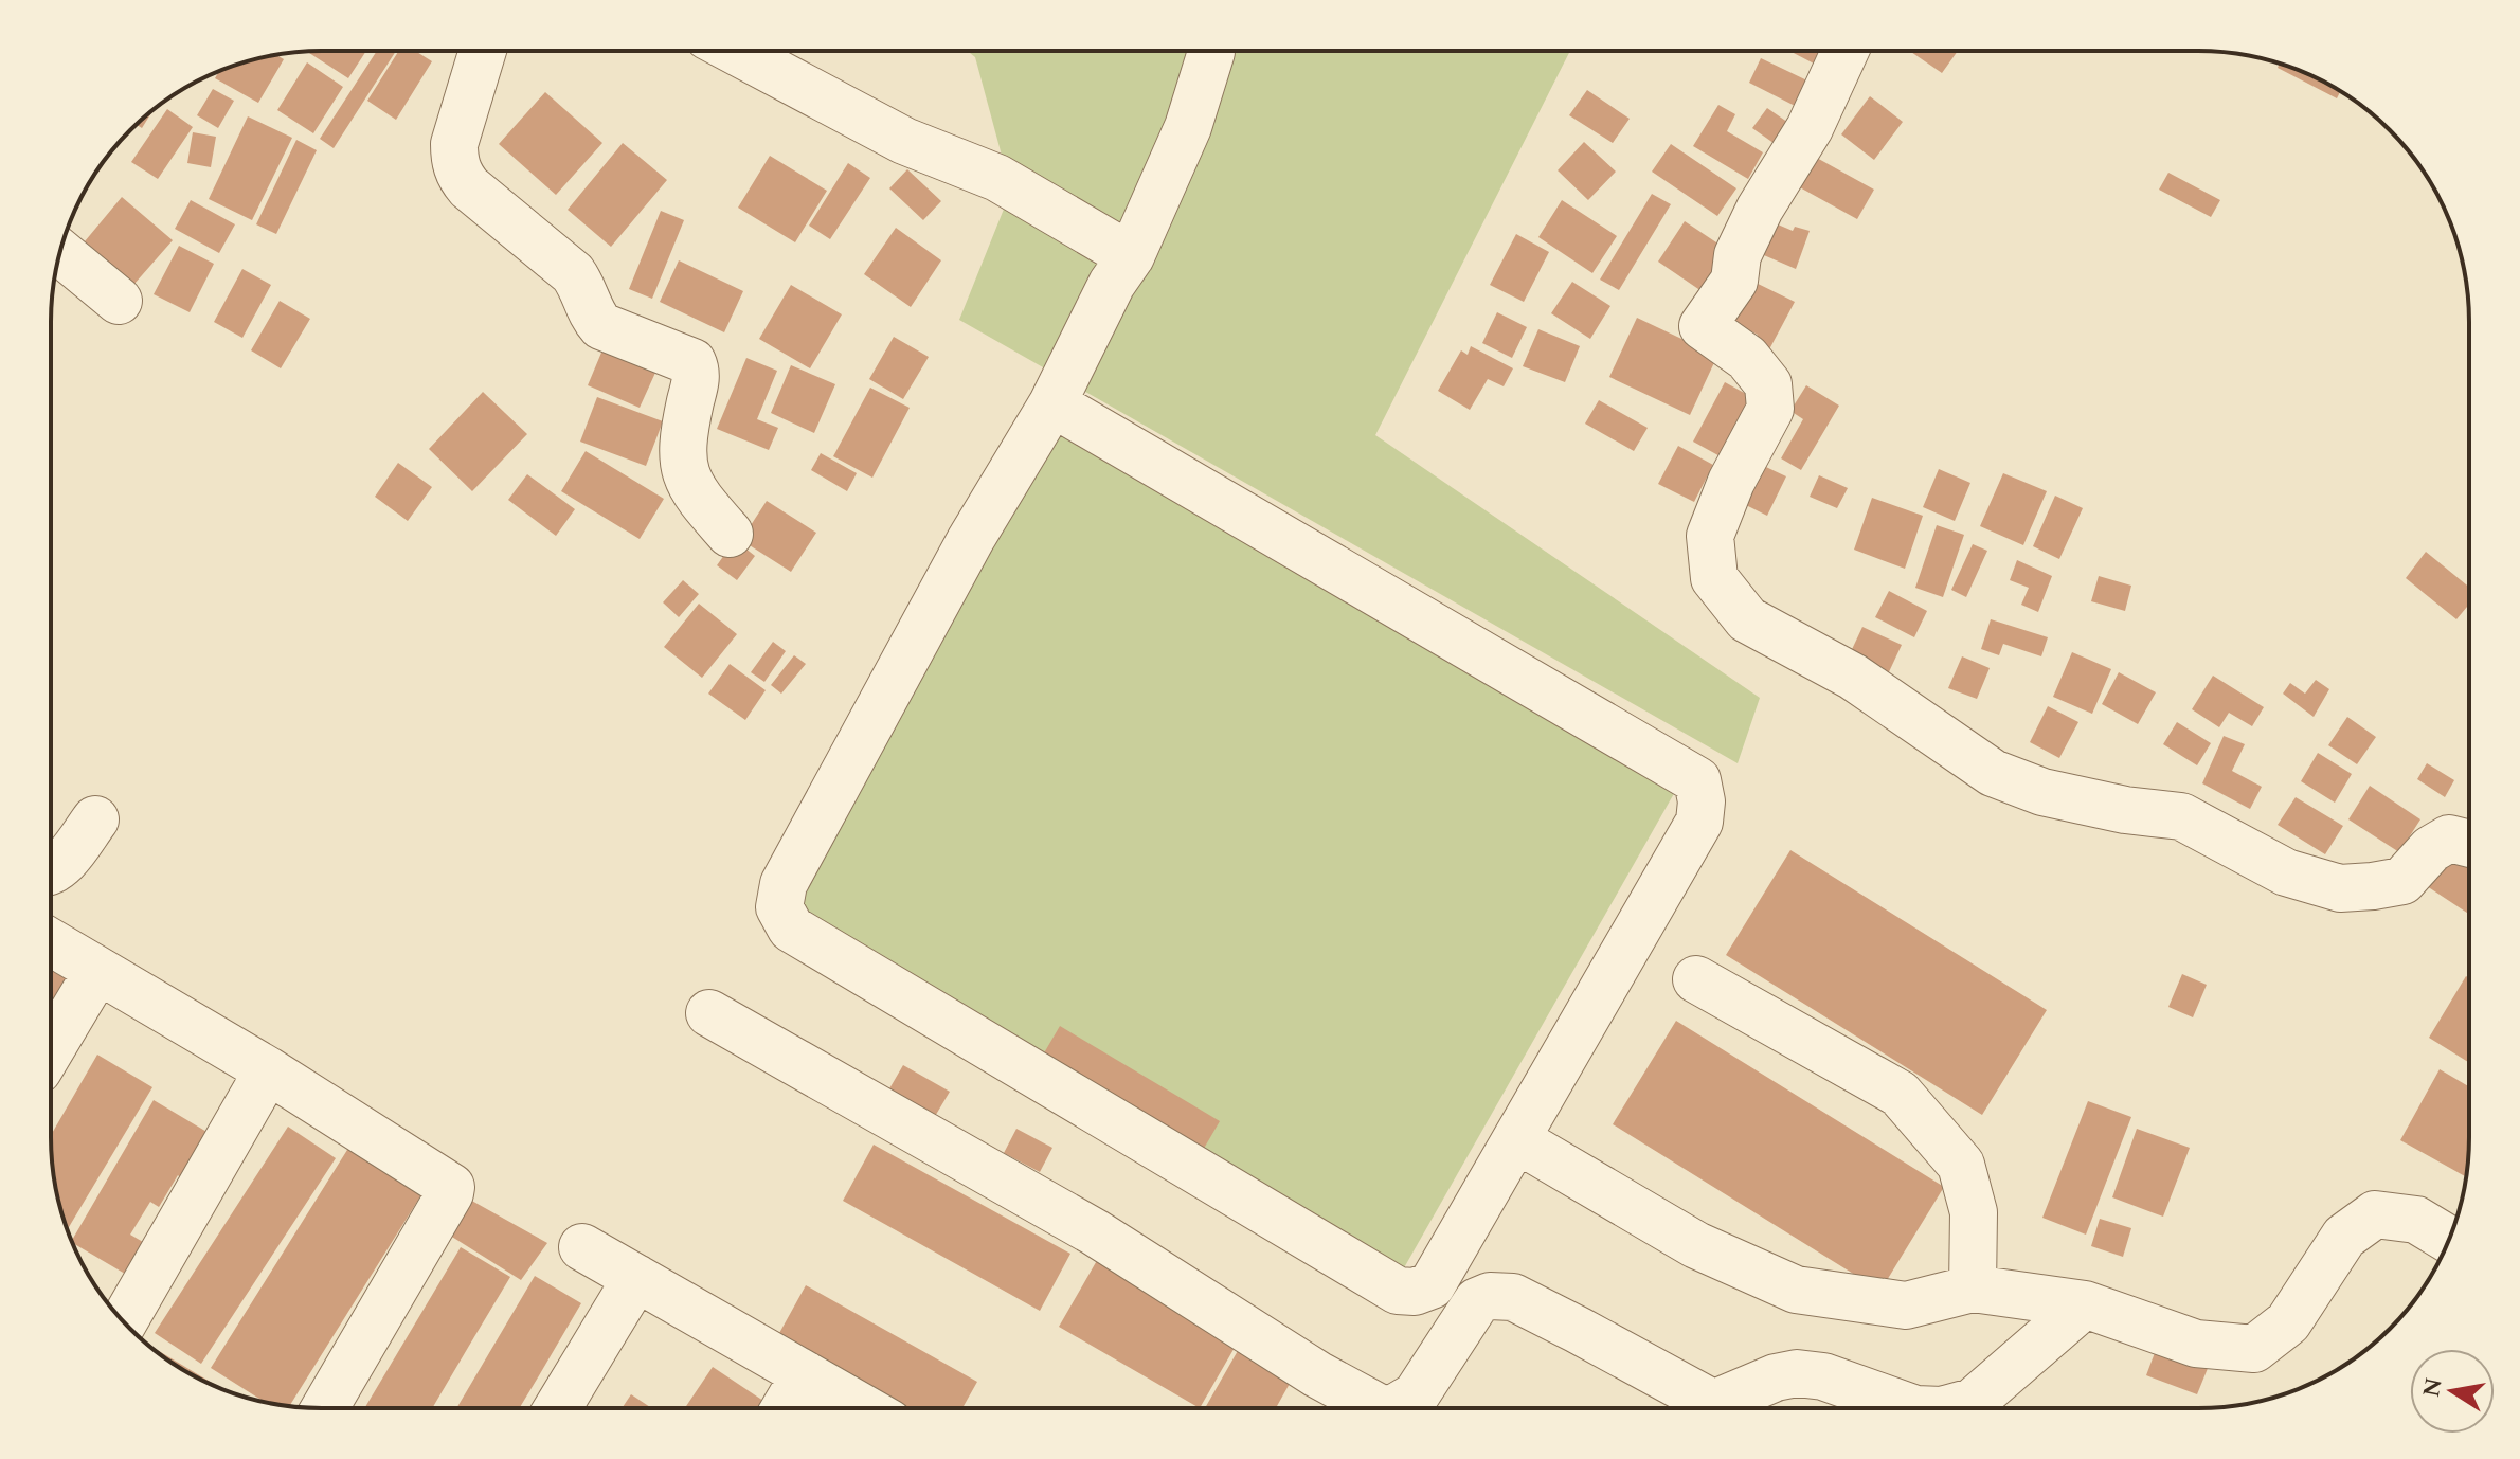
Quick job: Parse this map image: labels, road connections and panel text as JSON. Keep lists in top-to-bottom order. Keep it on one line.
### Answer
{"north":"left"}
